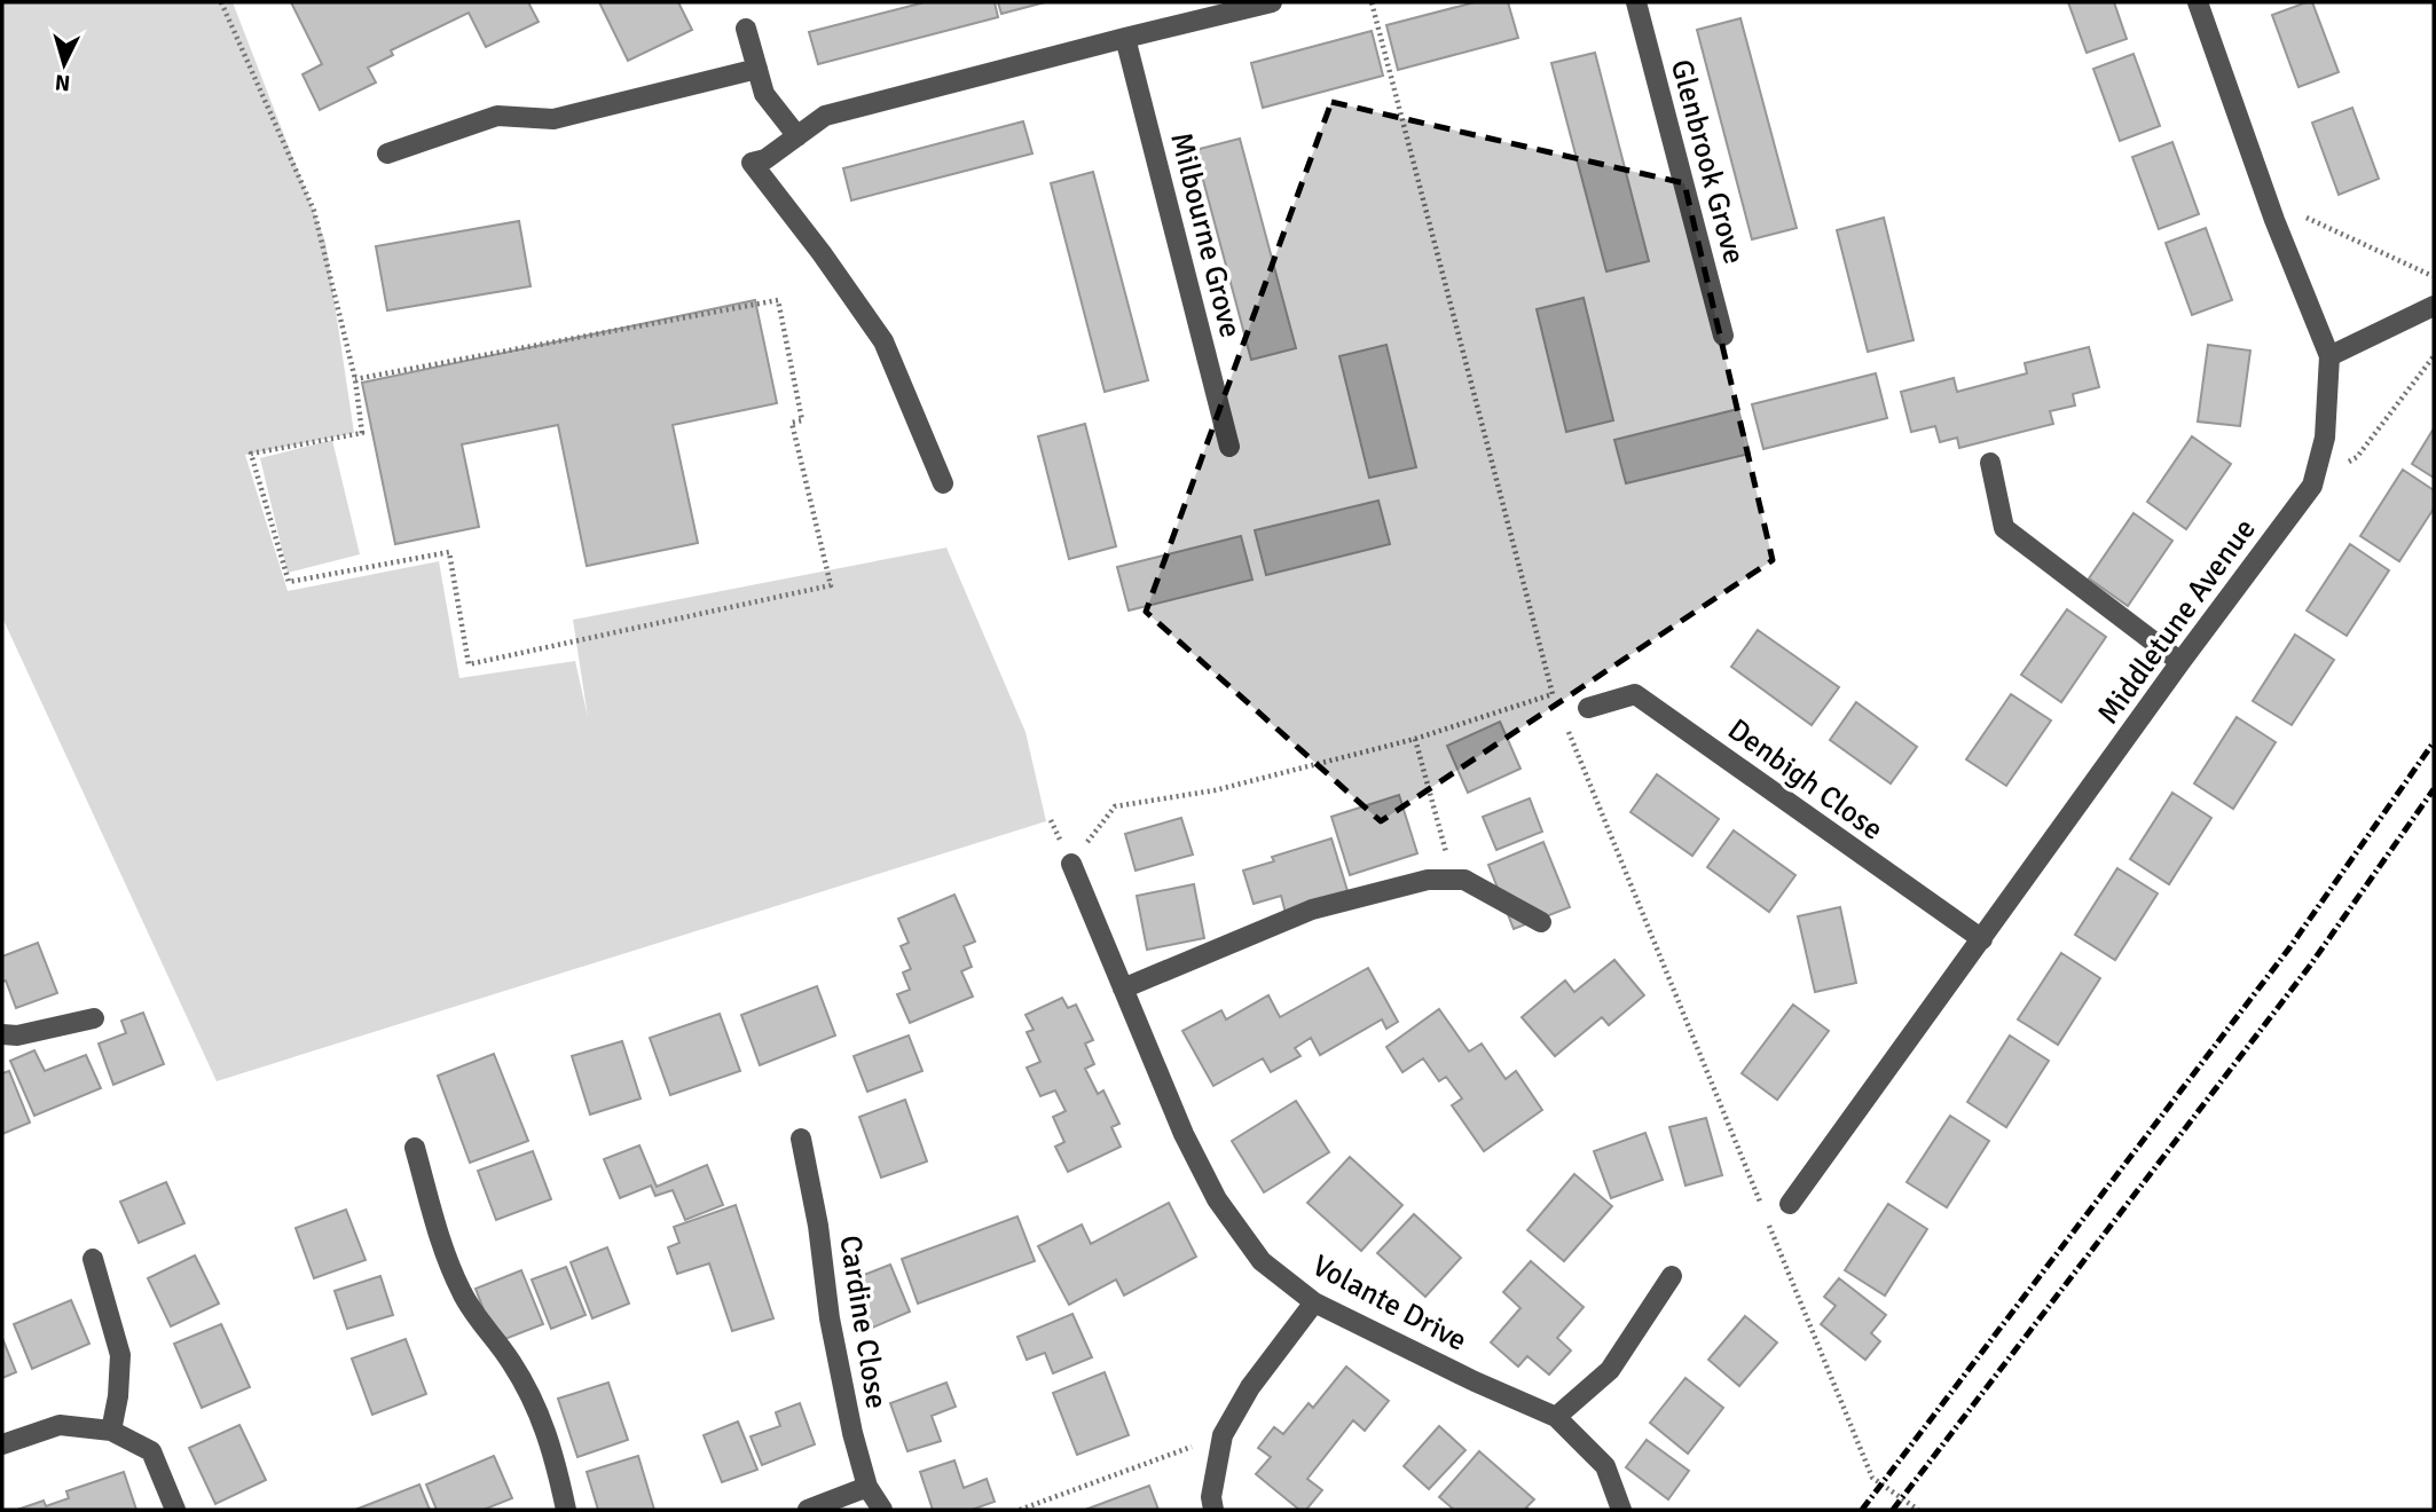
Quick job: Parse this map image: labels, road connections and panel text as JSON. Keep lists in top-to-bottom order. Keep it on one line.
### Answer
{"streets":{"street":["Glenbrook Grove","Milbourne Grove","Middletune Avenue","Denbigh Close","Volante Drive","Cardine Close"]},"crossings":[["Middletune Avenue","Denbigh Close"]],"north":"bottom"}
